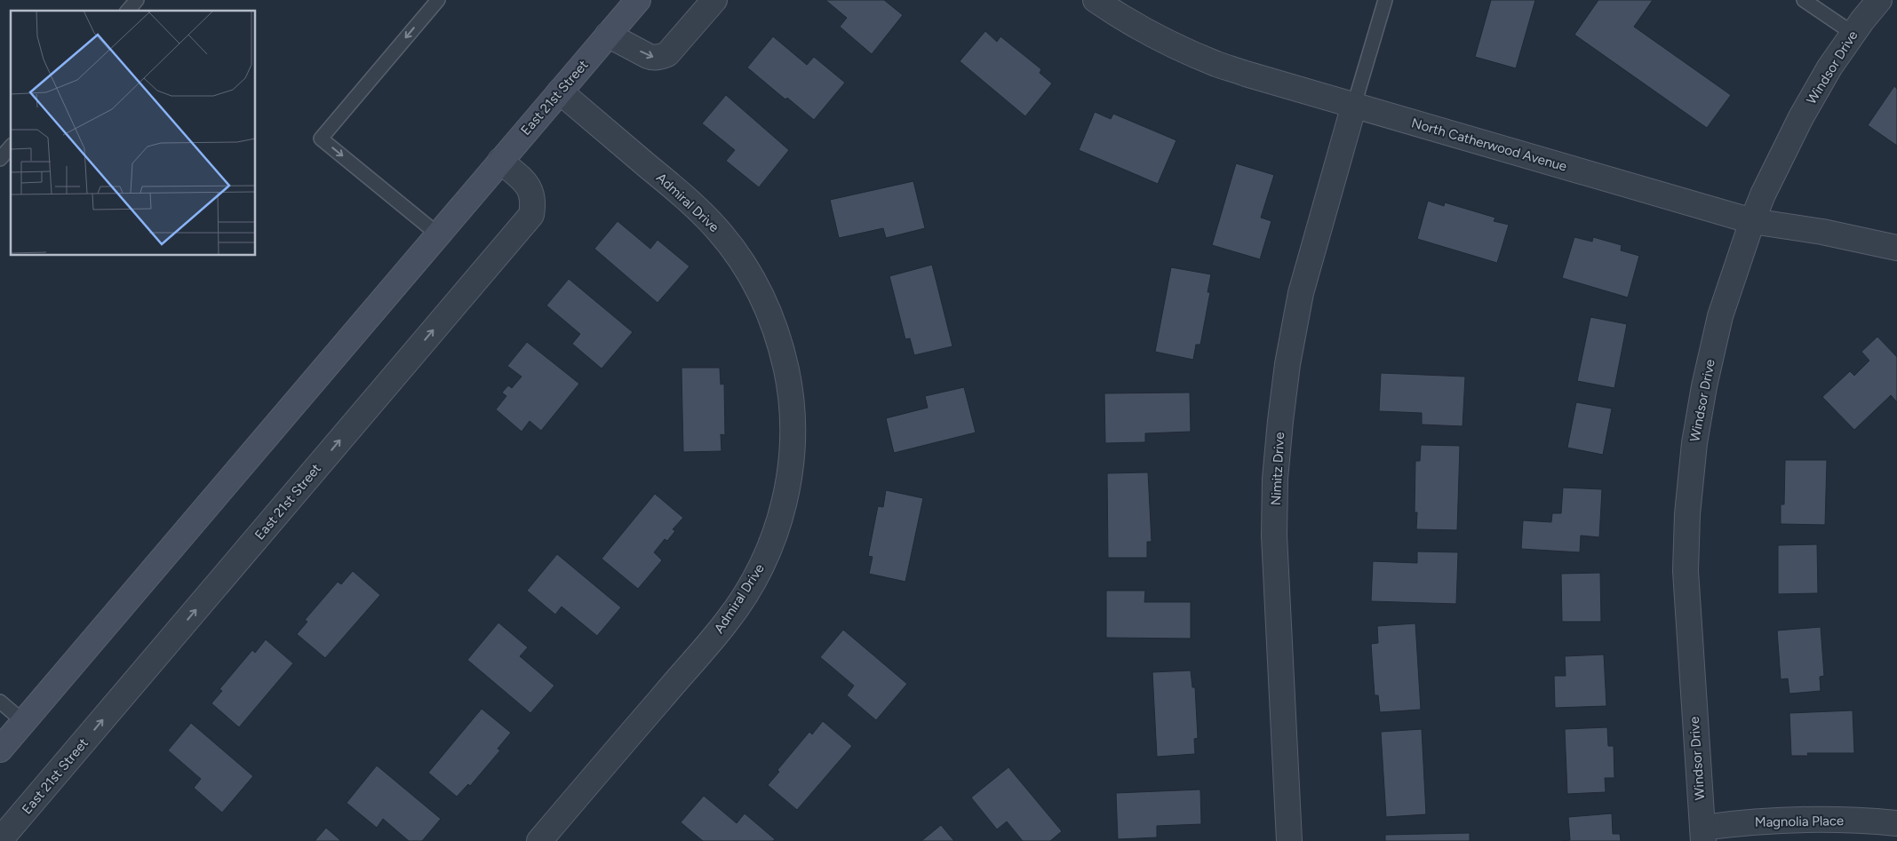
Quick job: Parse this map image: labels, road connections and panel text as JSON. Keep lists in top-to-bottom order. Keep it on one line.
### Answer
{"streets":{"main road":["East 21st Street"],"street":["Windsor Drive","North Catherwood Avenue","Admiral Drive","Nimitz Drive","Magnolia Place"]},"crossings":[["Windsor Drive","North Catherwood Avenue"],["Windsor Drive","Magnolia Place"],["East 21st Street","Admiral Drive"],["North Catherwood Avenue","Nimitz Drive"]]}
